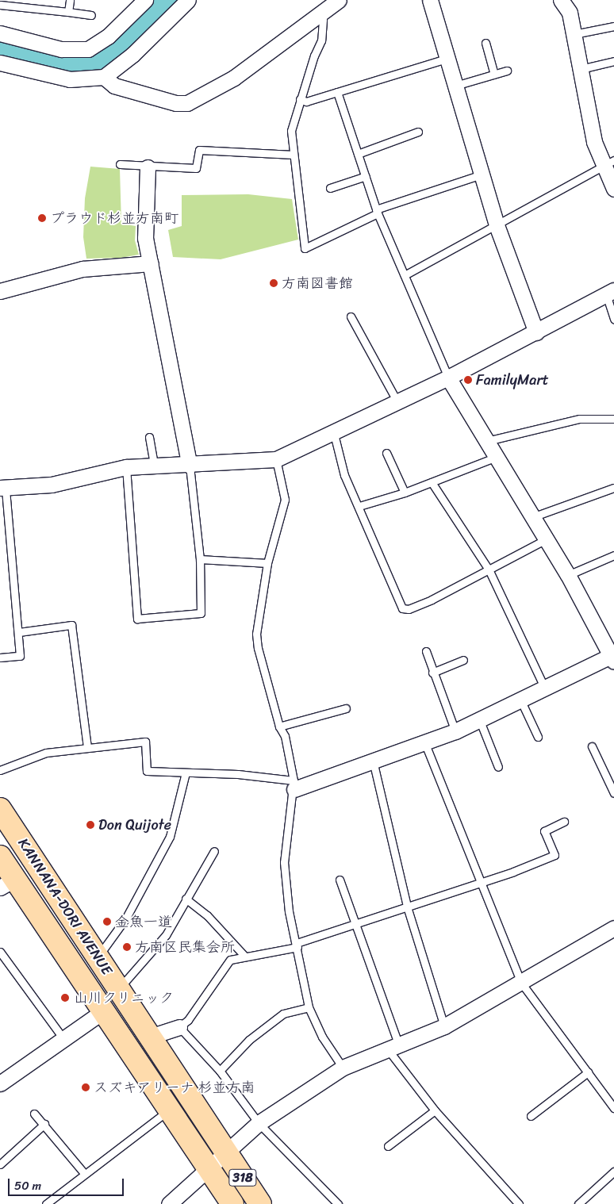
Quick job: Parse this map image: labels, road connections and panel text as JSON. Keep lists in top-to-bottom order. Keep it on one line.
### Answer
{"streets":{"main road":["KANNANA-DORI AVENUE","318"]},"places":["プラウド杉並方南町","方南図書館","FamilyMart","Don Quijote","金魚一道","方南区民集会所","山川クリニック","スズキアリーナ 杉並方南"],"scale_bar":"50 m"}
